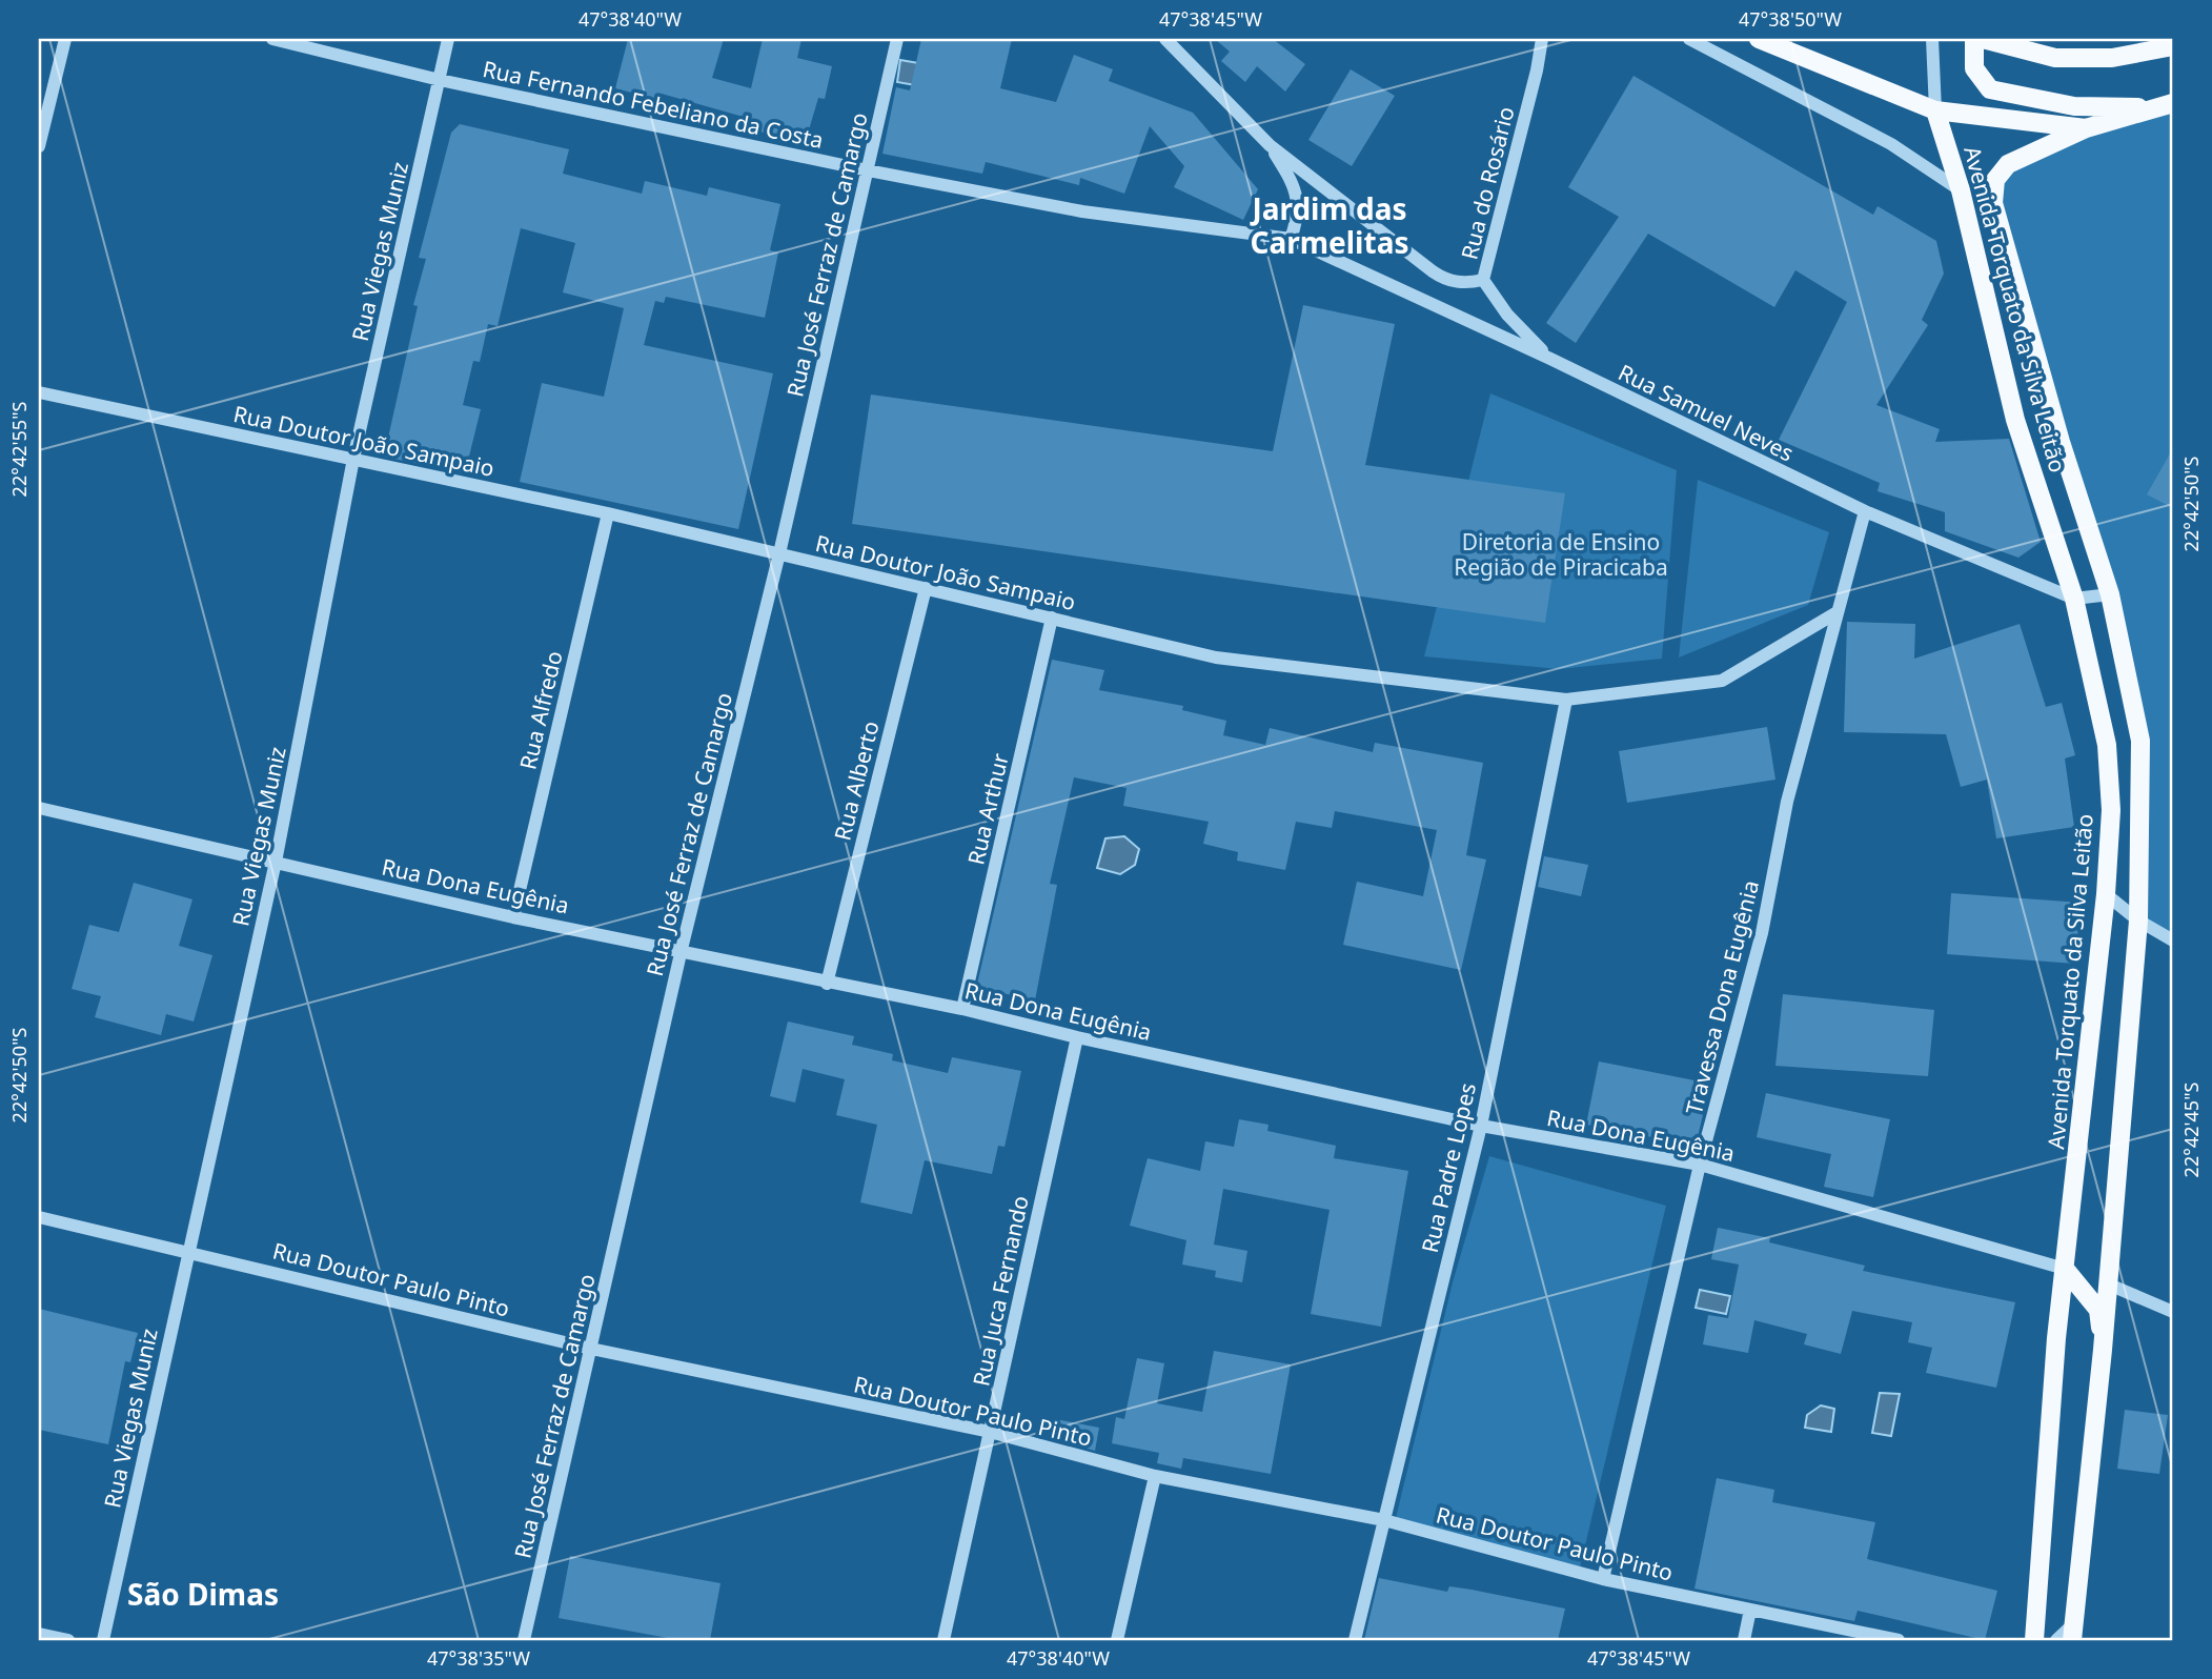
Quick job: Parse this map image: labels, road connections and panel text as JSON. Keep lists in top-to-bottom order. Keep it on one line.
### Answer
{"streets":{"main road":["Avenida Torquato da Silva Leitão"],"street":["Rua Fernando Febeliano da Costa","Rua do Rosário","Rua Viegas Muniz","Rua José Ferraz de Camargo","Rua Samuel Neves","Rua Doutor João Sampaio","Rua Alfredo","Rua Alberto","Rua Arthur","Rua Dona Eugênia","Travessa Dona Eugênia","Rua Padre Lopes","Rua Doutor Paulo Pinto","Rua Juca Fernando"]},"crossings":[["Rua Fernando Febeliano da Costa","Rua Viegas Muniz"],["Rua Fernando Febeliano da Costa","Rua José Ferraz de Camargo"],["Rua Fernando Febeliano da Costa","Rua Samuel Neves"],["Rua do Rosário","Rua Samuel Neves"],["Rua Viegas Muniz","Rua Doutor João Sampaio"],["Rua Viegas Muniz","Rua Dona Eugênia"],["Rua Viegas Muniz","Rua Doutor Paulo Pinto"],["Rua José Ferraz de Camargo","Rua Doutor João Sampaio"],["Rua José Ferraz de Camargo","Rua Dona Eugênia"],["Rua José Ferraz de Camargo","Rua Doutor Paulo Pinto"],["Avenida Torquato da Silva Leitão","Rua Samuel Neves"],["Avenida Torquato da Silva Leitão","Rua Dona Eugênia"],["Rua Samuel Neves","Travessa Dona Eugênia"],["Rua Doutor João Sampaio","Rua Alfredo"],["Rua Doutor João Sampaio","Rua Alberto"],["Rua Doutor João Sampaio","Rua Arthur"],["Rua Doutor João Sampaio","Travessa Dona Eugênia"],["Rua Doutor João Sampaio","Rua Padre Lopes"],["Rua Alfredo","Rua Dona Eugênia"],["Rua Alberto","Rua Dona Eugênia"],["Rua Arthur","Rua Dona Eugênia"],["Rua Dona Eugênia","Travessa Dona Eugênia"],["Rua Dona Eugênia","Rua Padre Lopes"],["Rua Dona Eugênia","Rua Juca Fernando"],["Travessa Dona Eugênia","Rua Doutor Paulo Pinto"],["Rua Padre Lopes","Rua Doutor Paulo Pinto"],["Rua Doutor Paulo Pinto","Rua Juca Fernando"]],"districts":["Jardim das Carmelitas","São Dimas"],"parks":["Diretoria de Ensino Região de Piracicaba"],"coordinates":["47°38'40\"W","47°38'45\"W","47°38'50\"W","22°42'55\"S","22°42'50\"S","22°42'45\"S","47°38'35\"W"]}
